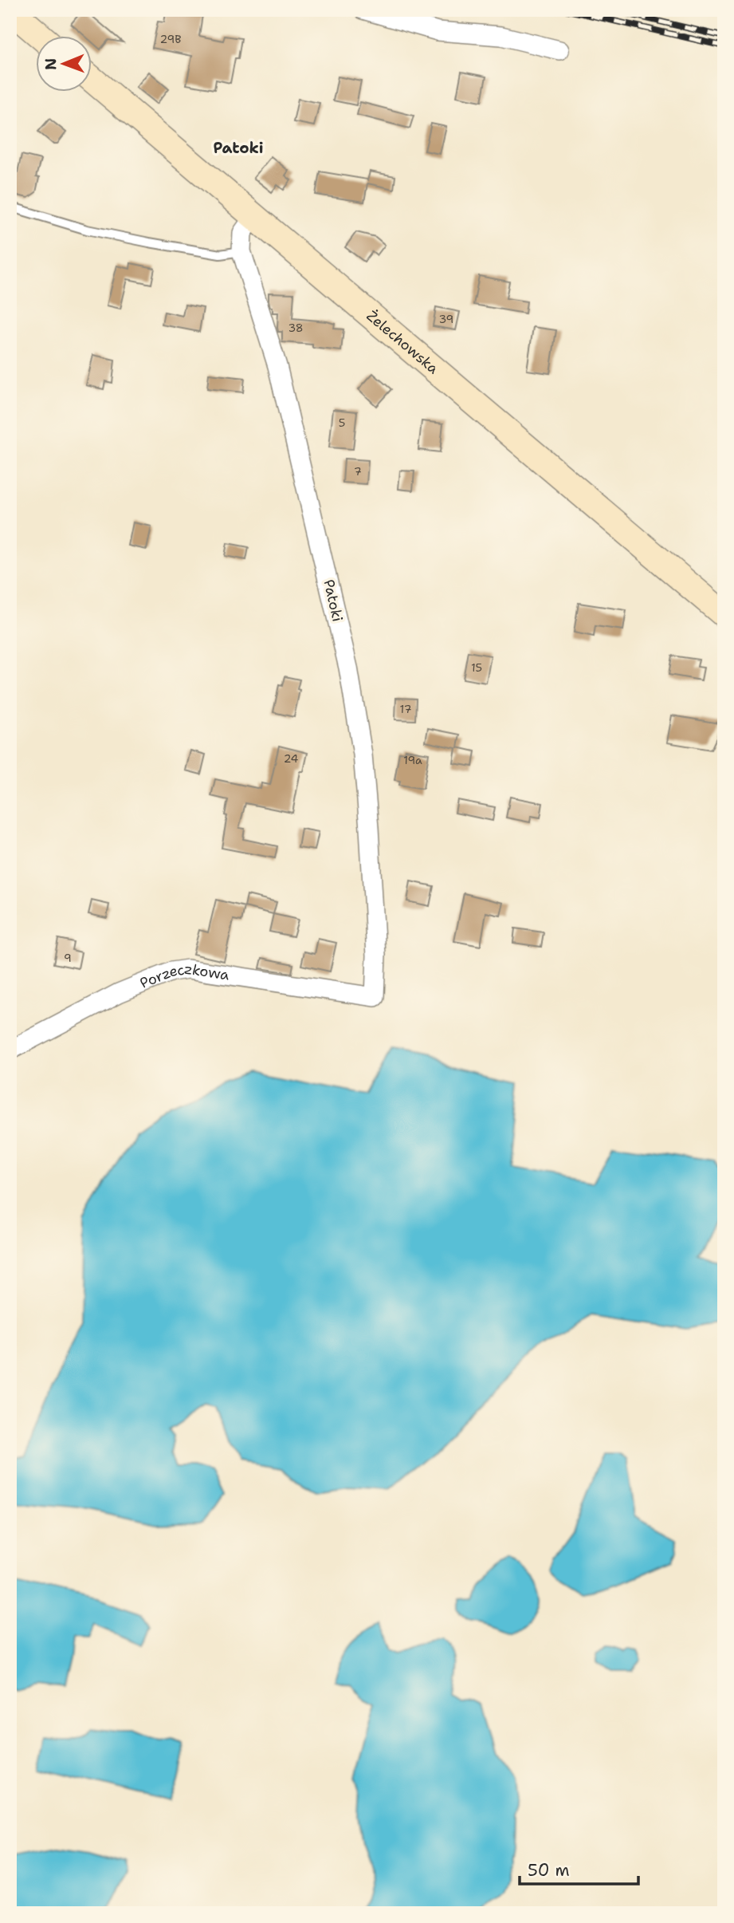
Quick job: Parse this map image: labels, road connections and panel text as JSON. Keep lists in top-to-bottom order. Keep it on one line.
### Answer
{"streets":{"main road":["Żelechowska"],"street":["Patoki","Porzeczkowa"]},"crossings":[["Patoki","Porzeczkowa"]],"districts":["Patoki"],"house_numbers":["29B","39","38","5","7","15","17","24","19a","9"],"scale_bar":"50 m","north":"left"}
